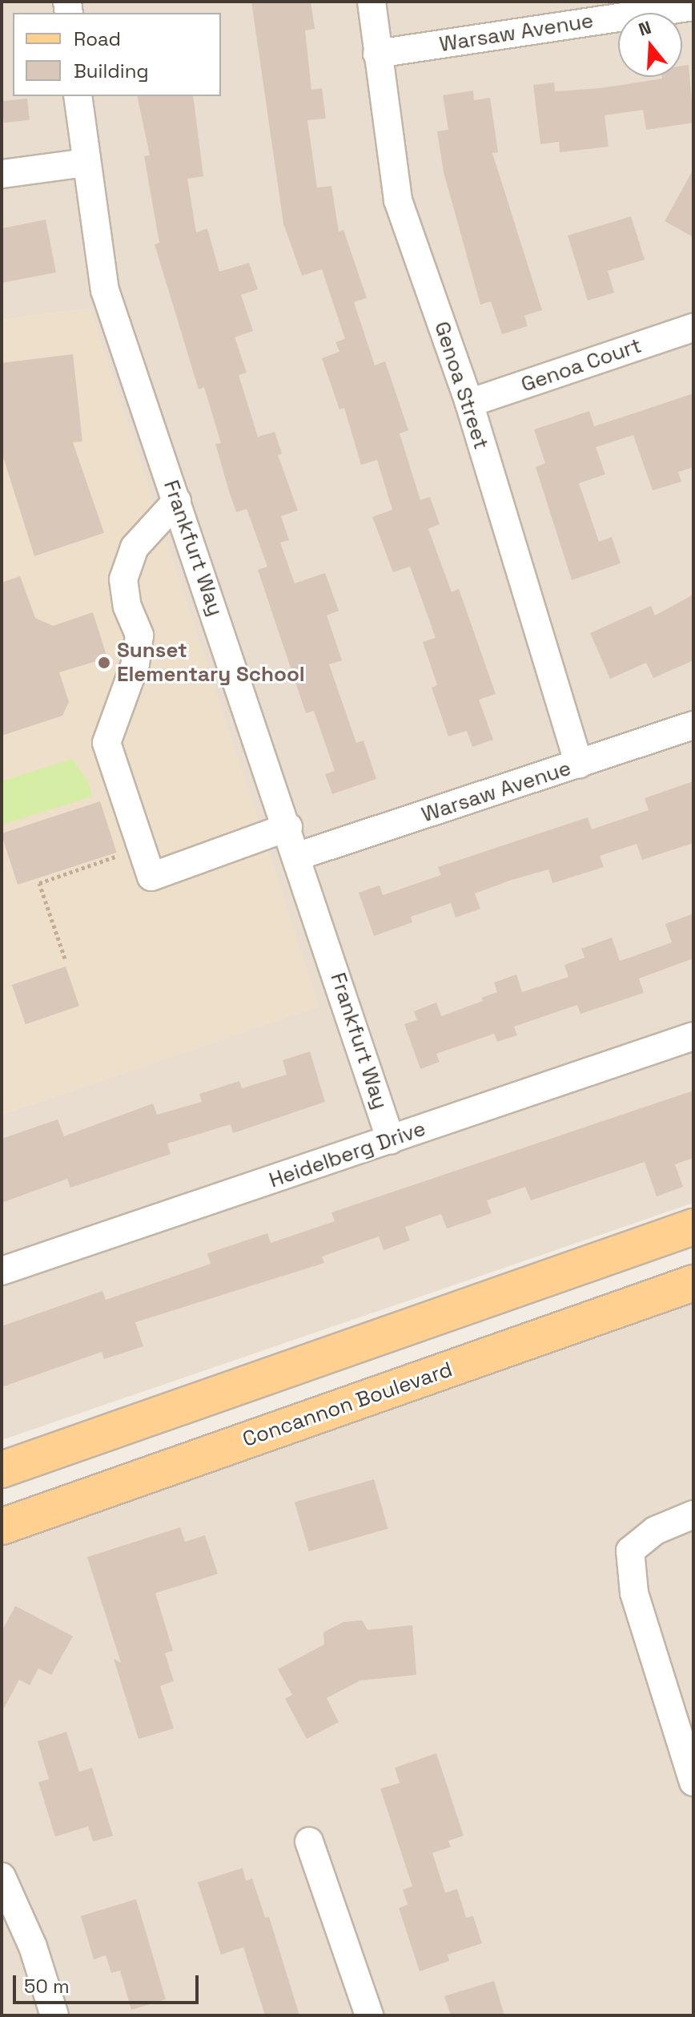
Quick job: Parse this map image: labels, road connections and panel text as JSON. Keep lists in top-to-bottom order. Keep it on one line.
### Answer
{"streets":{"main road":["Concannon Boulevard"],"street":["Warsaw Avenue","Genoa Court","Genoa Street","Frankfurt Way","Heidelberg Drive"]},"crossings":[["Warsaw Avenue","Genoa Street"],["Warsaw Avenue","Frankfurt Way"],["Genoa Court","Genoa Street"],["Frankfurt Way","Heidelberg Drive"]],"places":["Sunset Elementary School"],"legend":["Road","Building"],"scale_bar":"50 m","north":"top"}
